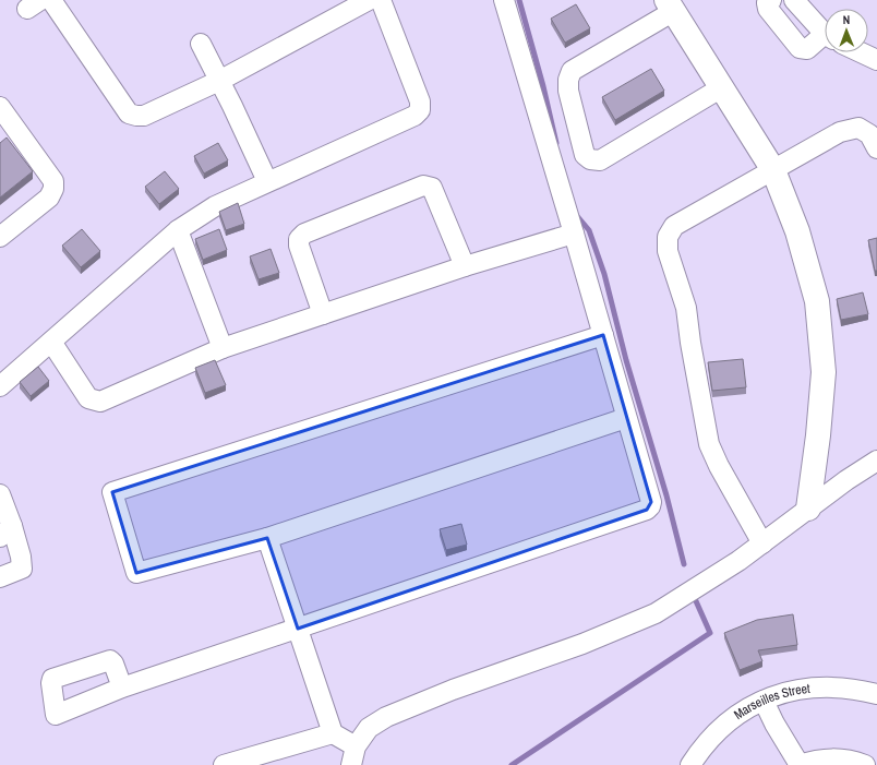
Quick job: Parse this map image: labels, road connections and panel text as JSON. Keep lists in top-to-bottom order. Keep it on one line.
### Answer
{"streets":{"street":["Marseilles Street"]},"north":"top"}
